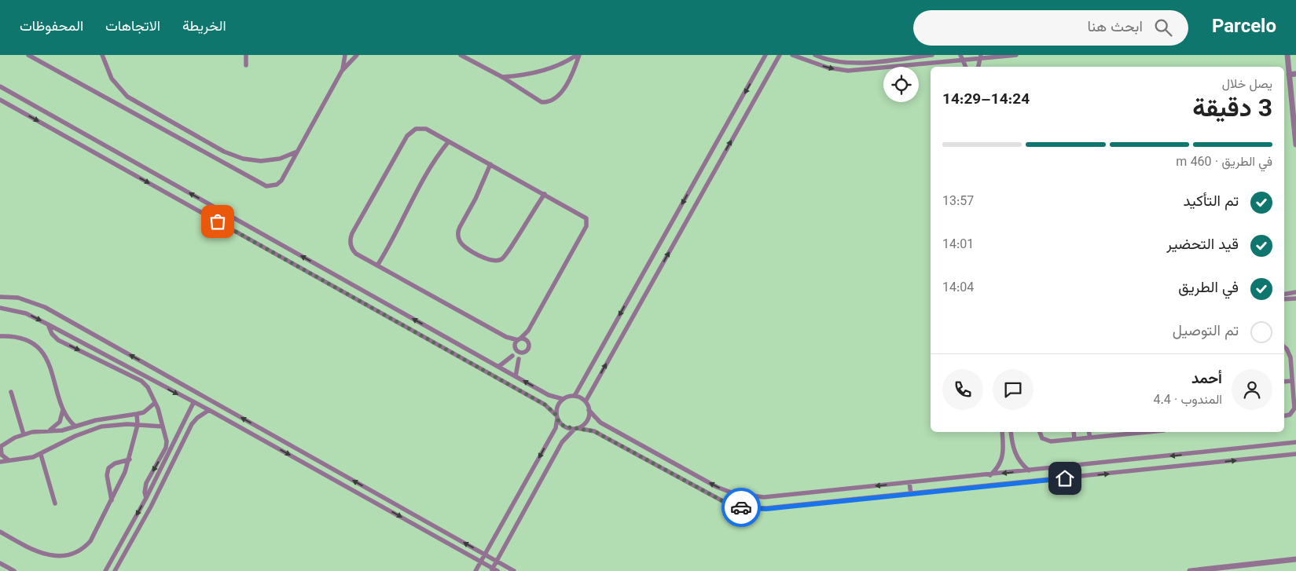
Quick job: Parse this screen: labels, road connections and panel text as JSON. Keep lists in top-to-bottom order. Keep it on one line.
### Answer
{"page":{"header":"Parcelo","search":"ابحث هنا","nav":["الخريطة","الاتجاهات","المحفوظات"],"heading":["3 دقيقة","يصل خلال","14:24–14:29"],"panel":["أحمد","المندوب · 4.4"],"bar":"في الطريق · 460 m","list":[["تم التأكيد","13:57"],["قيد التحضير","14:01"],["في الطريق","14:04"],"تم التوصيل"]}}
